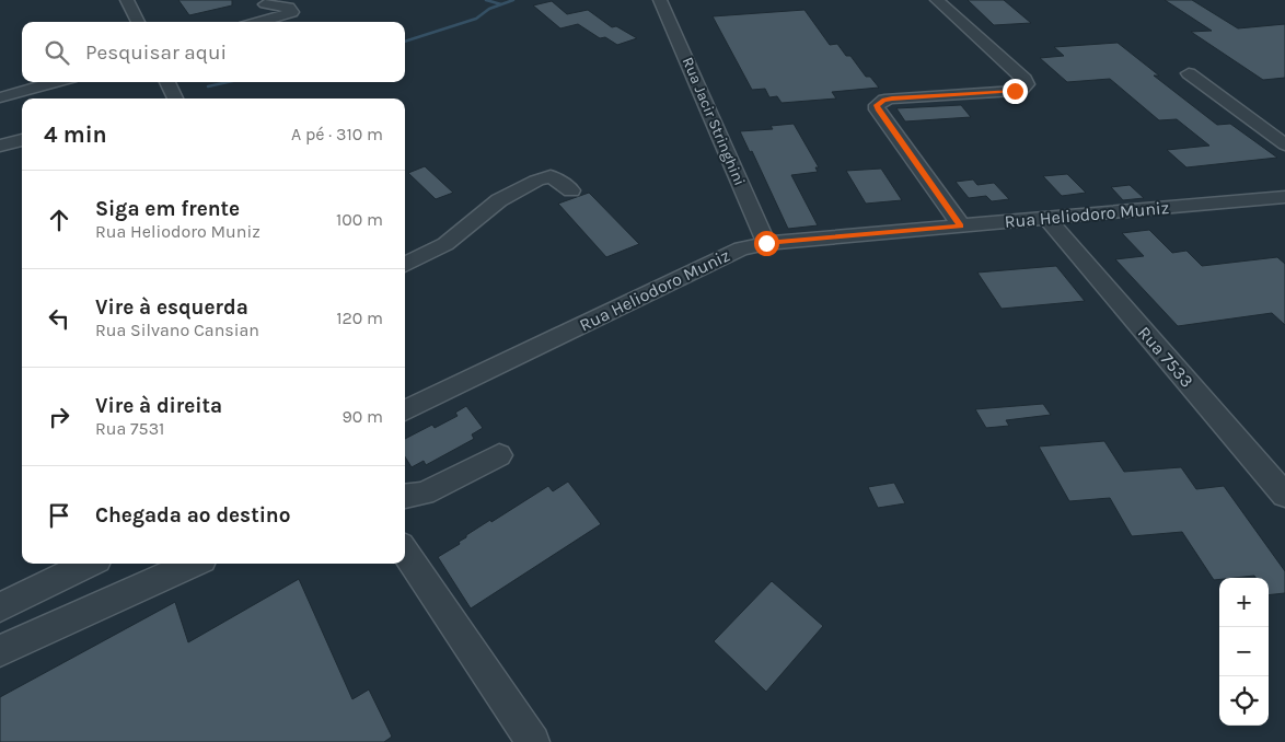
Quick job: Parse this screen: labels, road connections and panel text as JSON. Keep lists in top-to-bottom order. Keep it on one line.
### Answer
{"streets":{"street":["Rua Jacir Stringhini","Rua Heliodoro Muniz","Rua 7533"]},"crossings":[["Rua Jacir Stringhini","Rua Heliodoro Muniz"],["Rua Heliodoro Muniz","Rua 7533"]],"page":{"search":"Pesquisar aqui","heading":["4 min","A pé · 310 m"],"list":[["Siga em frente","Rua Heliodoro Muniz","100 m"],["Vire à esquerda","Rua Silvano Cansian","120 m"],["Vire à direita","Rua 7531","90 m"],"Chegada ao destino"],"map_buttons":["+","−"]}}
